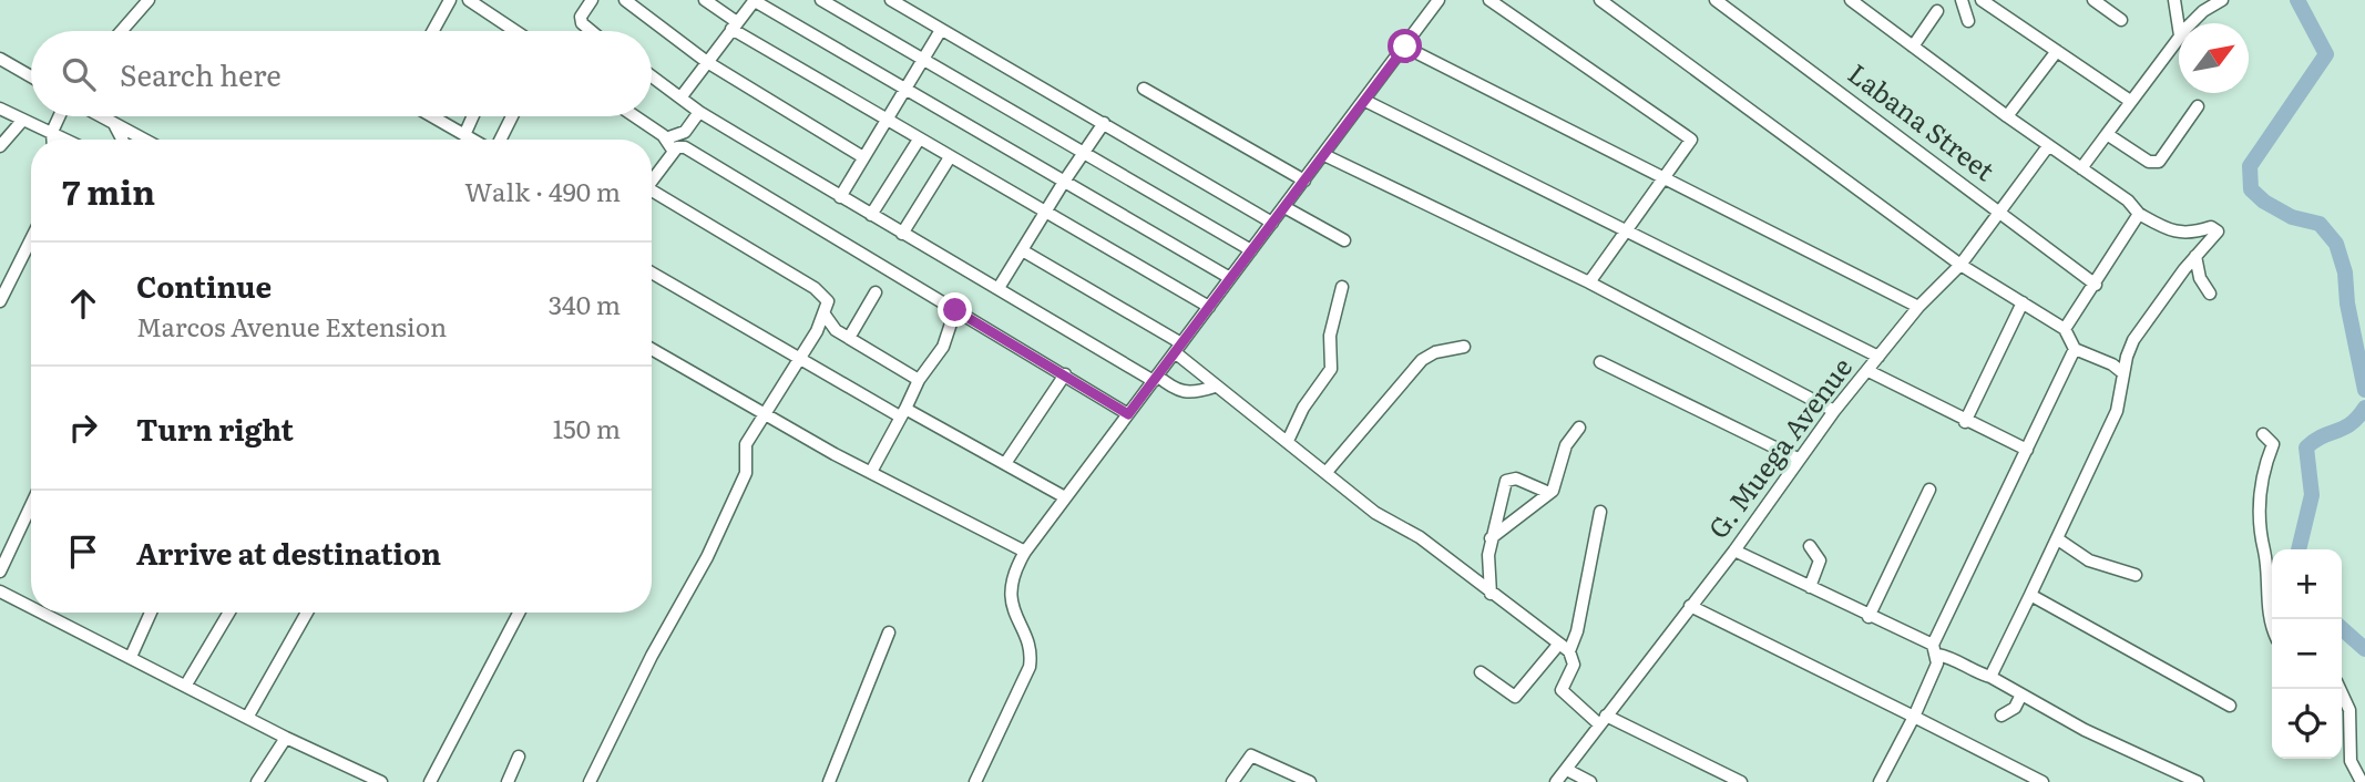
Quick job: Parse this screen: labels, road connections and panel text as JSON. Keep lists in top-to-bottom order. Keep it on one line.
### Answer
{"streets":{"street":["Labana Street","G. Muega Avenue"]},"crossings":[["Labana Street","G. Muega Avenue"]],"north":"top right","page":{"search":"Search here","heading":["7 min","Walk · 490 m"],"list":[["Continue","Marcos Avenue Extension","340 m"],["Turn right","150 m"],"Arrive at destination"],"map_buttons":["+","−"]}}
